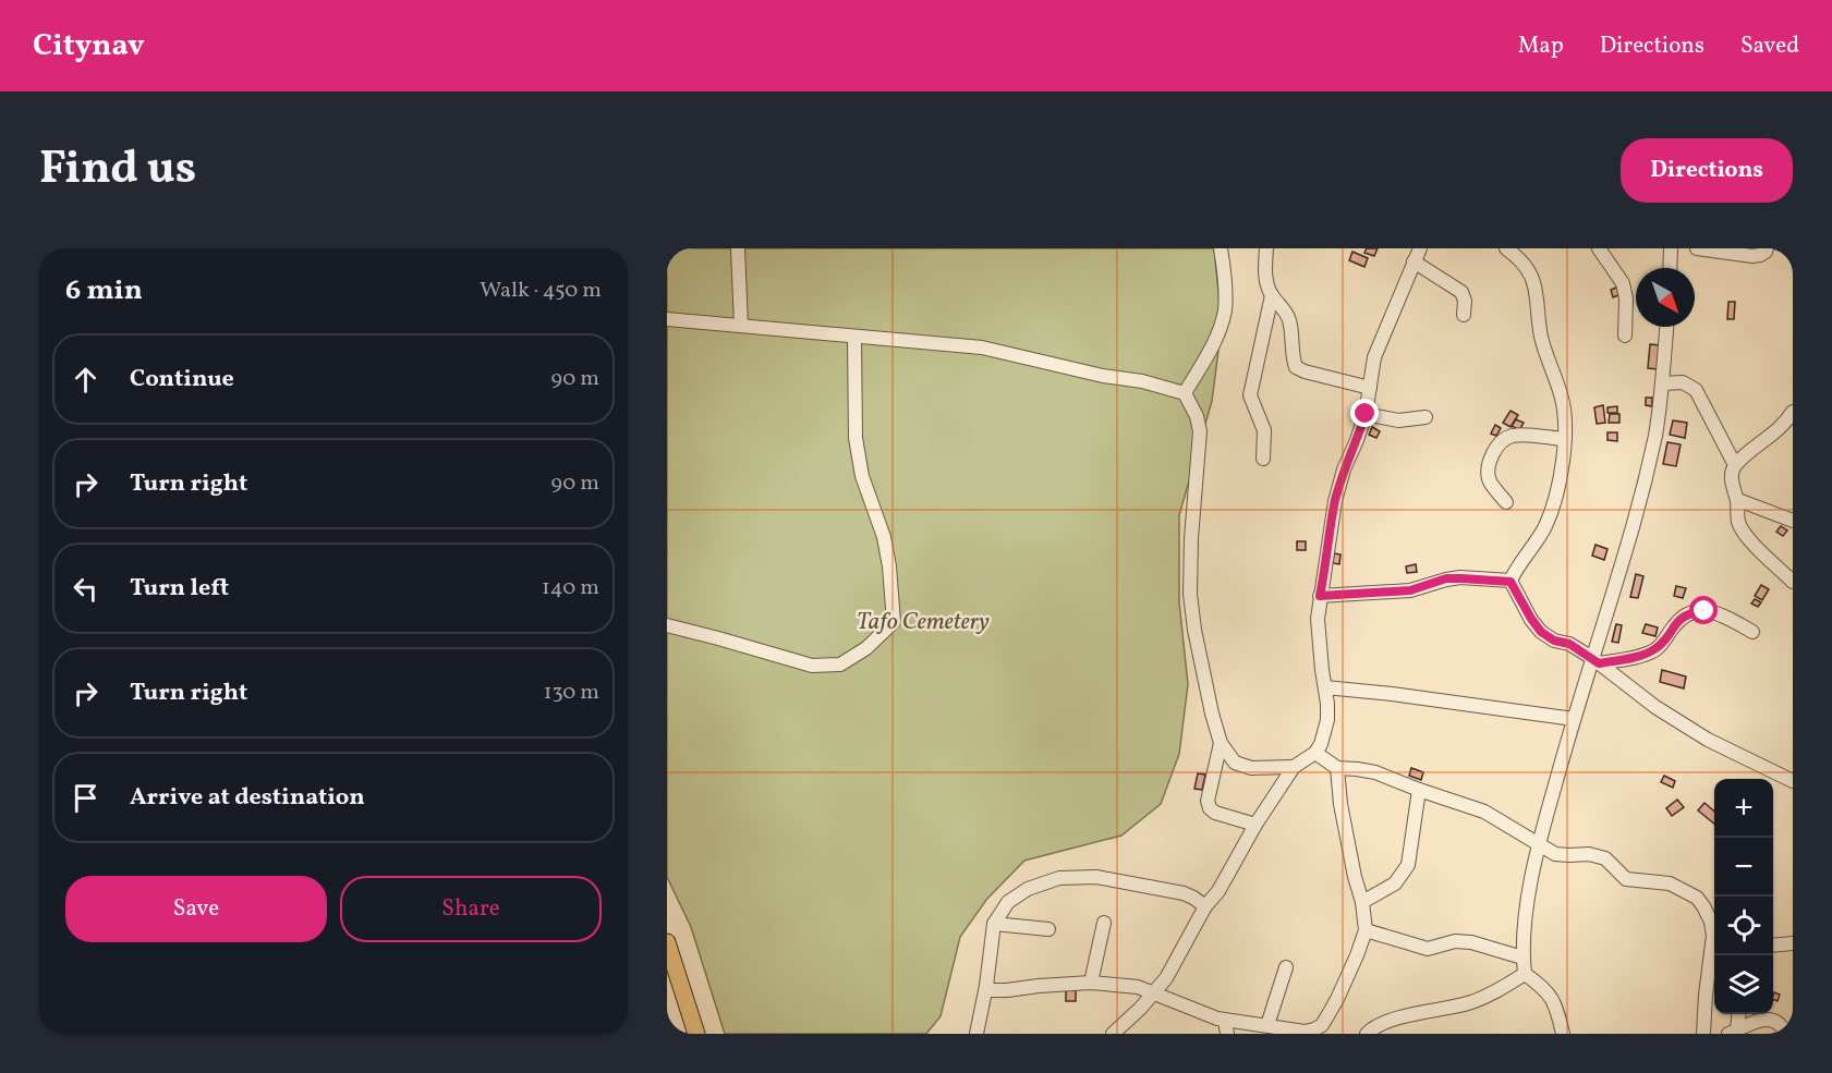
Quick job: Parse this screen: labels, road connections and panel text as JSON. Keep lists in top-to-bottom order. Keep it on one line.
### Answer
{"parks":["Tafo Cemetery"],"north":"bottom right","page":{"header":"Citynav","nav":["Map","Directions","Saved"],"title":"Find us","buttons":["Directions",["Save","Share"]],"heading":["6 min","Walk · 450 m"],"list":[["Continue","90 m"],["Turn right","90 m"],["Turn left","140 m"],["Turn right","130 m"],"Arrive at destination"],"map_buttons":["+","−"]}}
